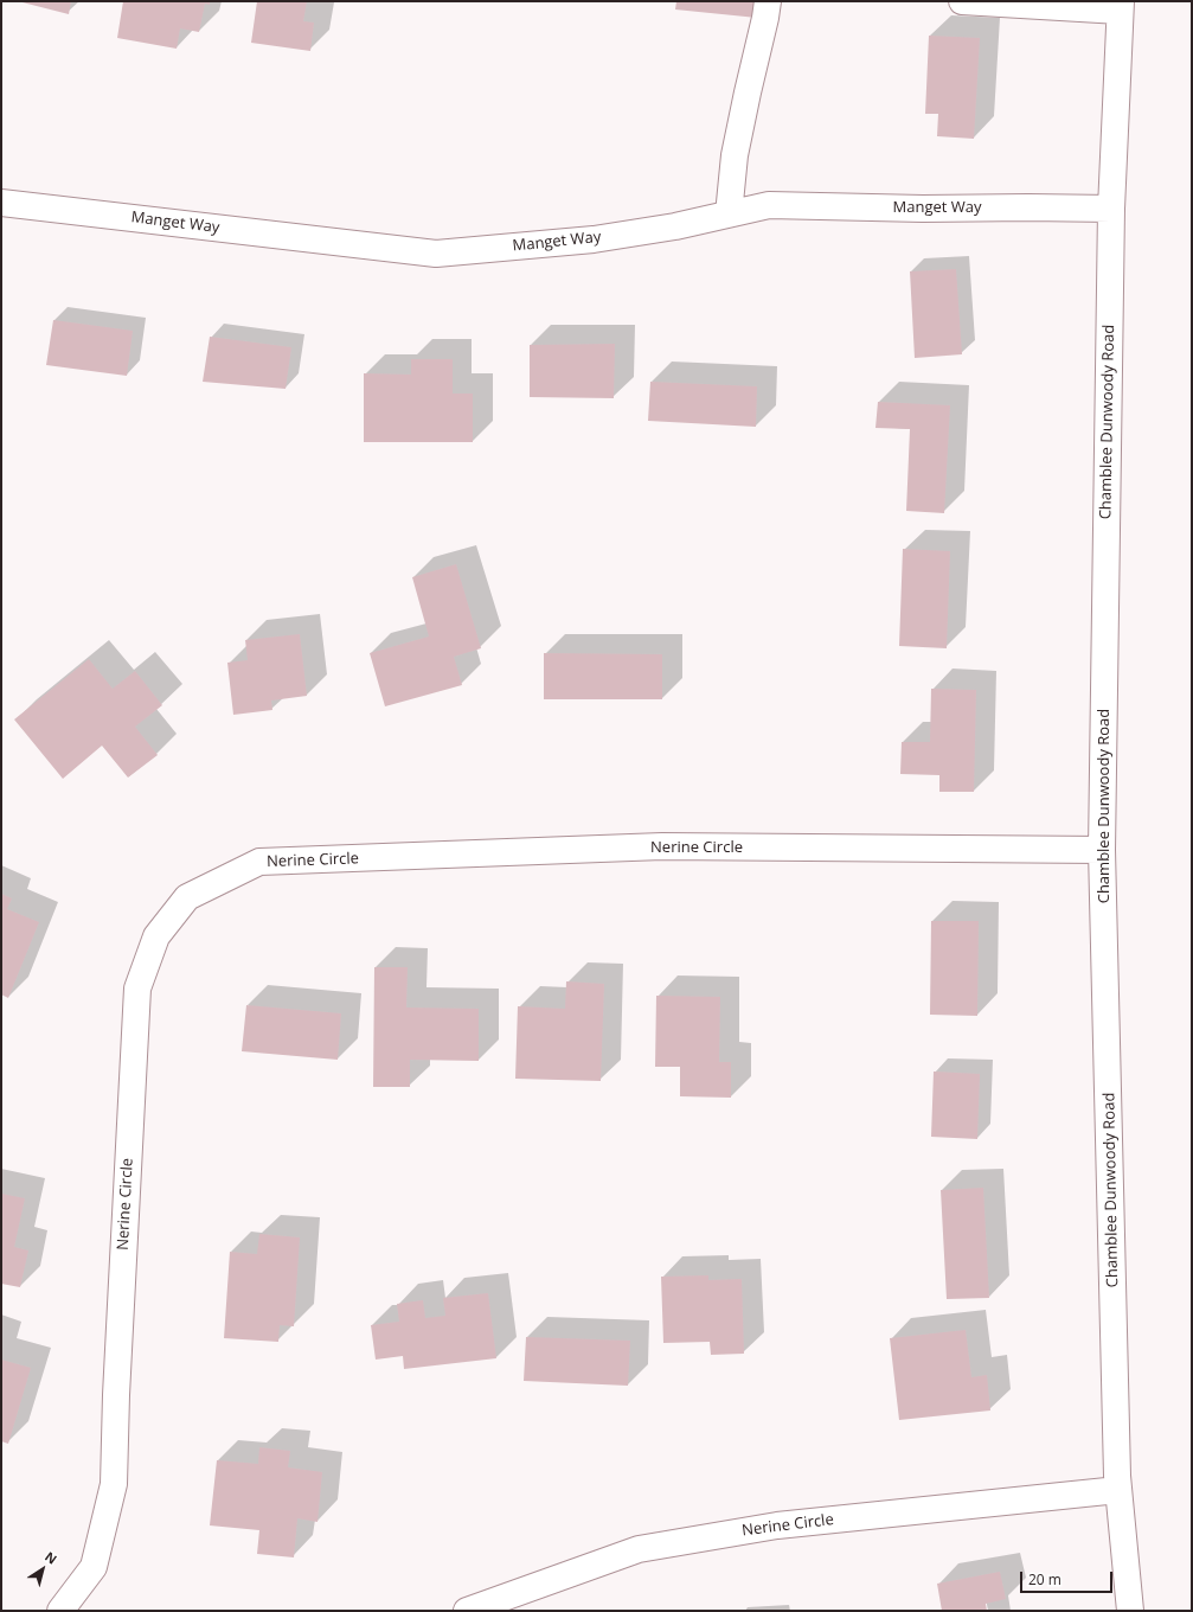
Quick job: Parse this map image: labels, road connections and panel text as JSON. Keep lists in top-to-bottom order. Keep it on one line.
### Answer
{"streets":{"street":["Manget Way","Chamblee Dunwoody Road","Nerine Circle"]},"crossings":[["Manget Way","Chamblee Dunwoody Road"],["Chamblee Dunwoody Road","Nerine Circle"]],"scale_bar":"20 m","north":"top right"}
